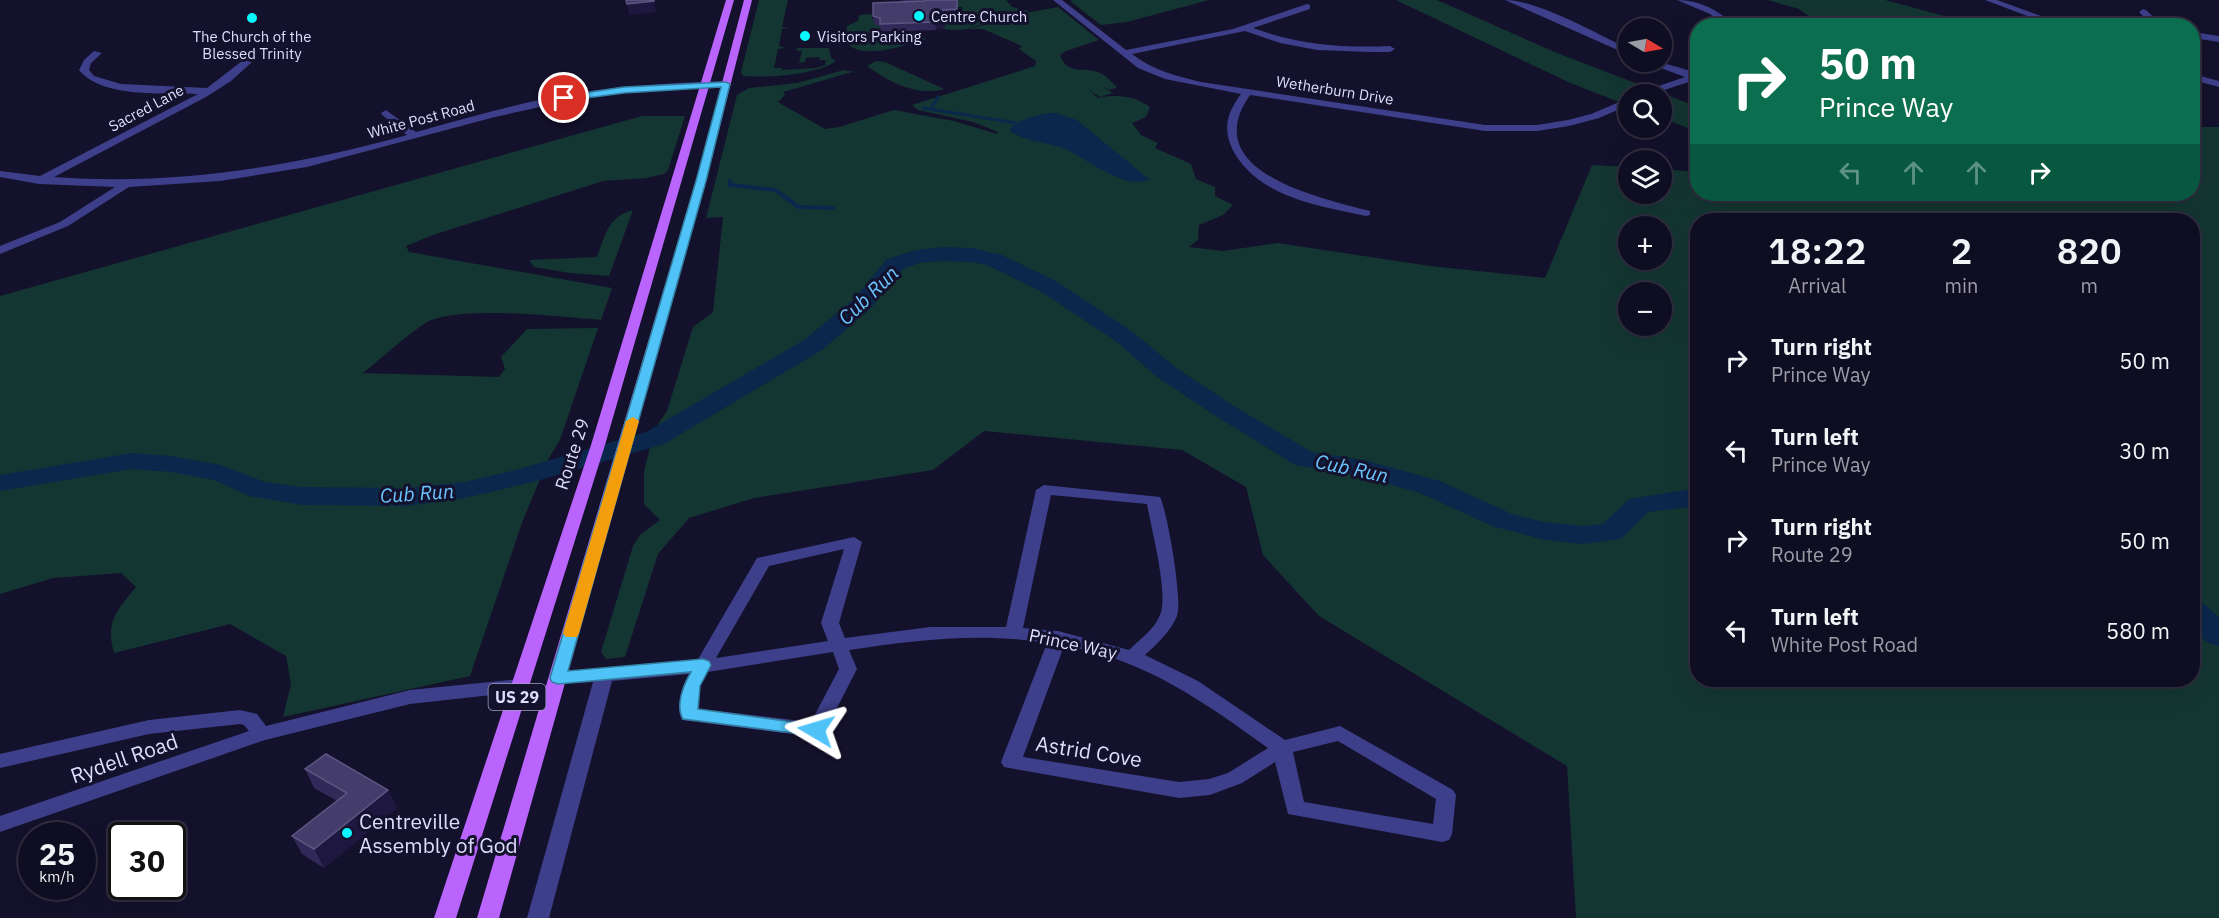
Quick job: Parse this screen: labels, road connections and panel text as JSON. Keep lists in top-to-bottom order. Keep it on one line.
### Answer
{"streets":{"main road":["Route 29","US 29"],"street":["Wetherburn Drive","Sacred Lane","White Post Road","Prince Way","Astrid Cove","Rydell Road"]},"crossings":[["Sacred Lane","White Post Road"],["White Post Road","Route 29"],["White Post Road","US 29"],["Route 29","Rydell Road"],["Prince Way","US 29"],["Prince Way","Astrid Cove"]],"water":["Cub Run"],"places":["Centre Church","The Church of the Blessed Trinity","Visitors Parking","Centreville Assembly of God"],"north":"right","page":{"map_buttons":["+","−"],"turn":["50 m","Prince Way"],"eta":["18:22","Arrival","2","min","820","m"],"list":[{"name":"Turn right","note":"Prince Way","value":"50 m"},{"name":"Turn left","note":"Prince Way","value":"30 m"},{"name":"Turn right","note":"Route 29","value":"50 m"},{"name":"Turn left","note":"White Post Road","value":"580 m"}],"speed":"25 km/h","limit":"30"}}
